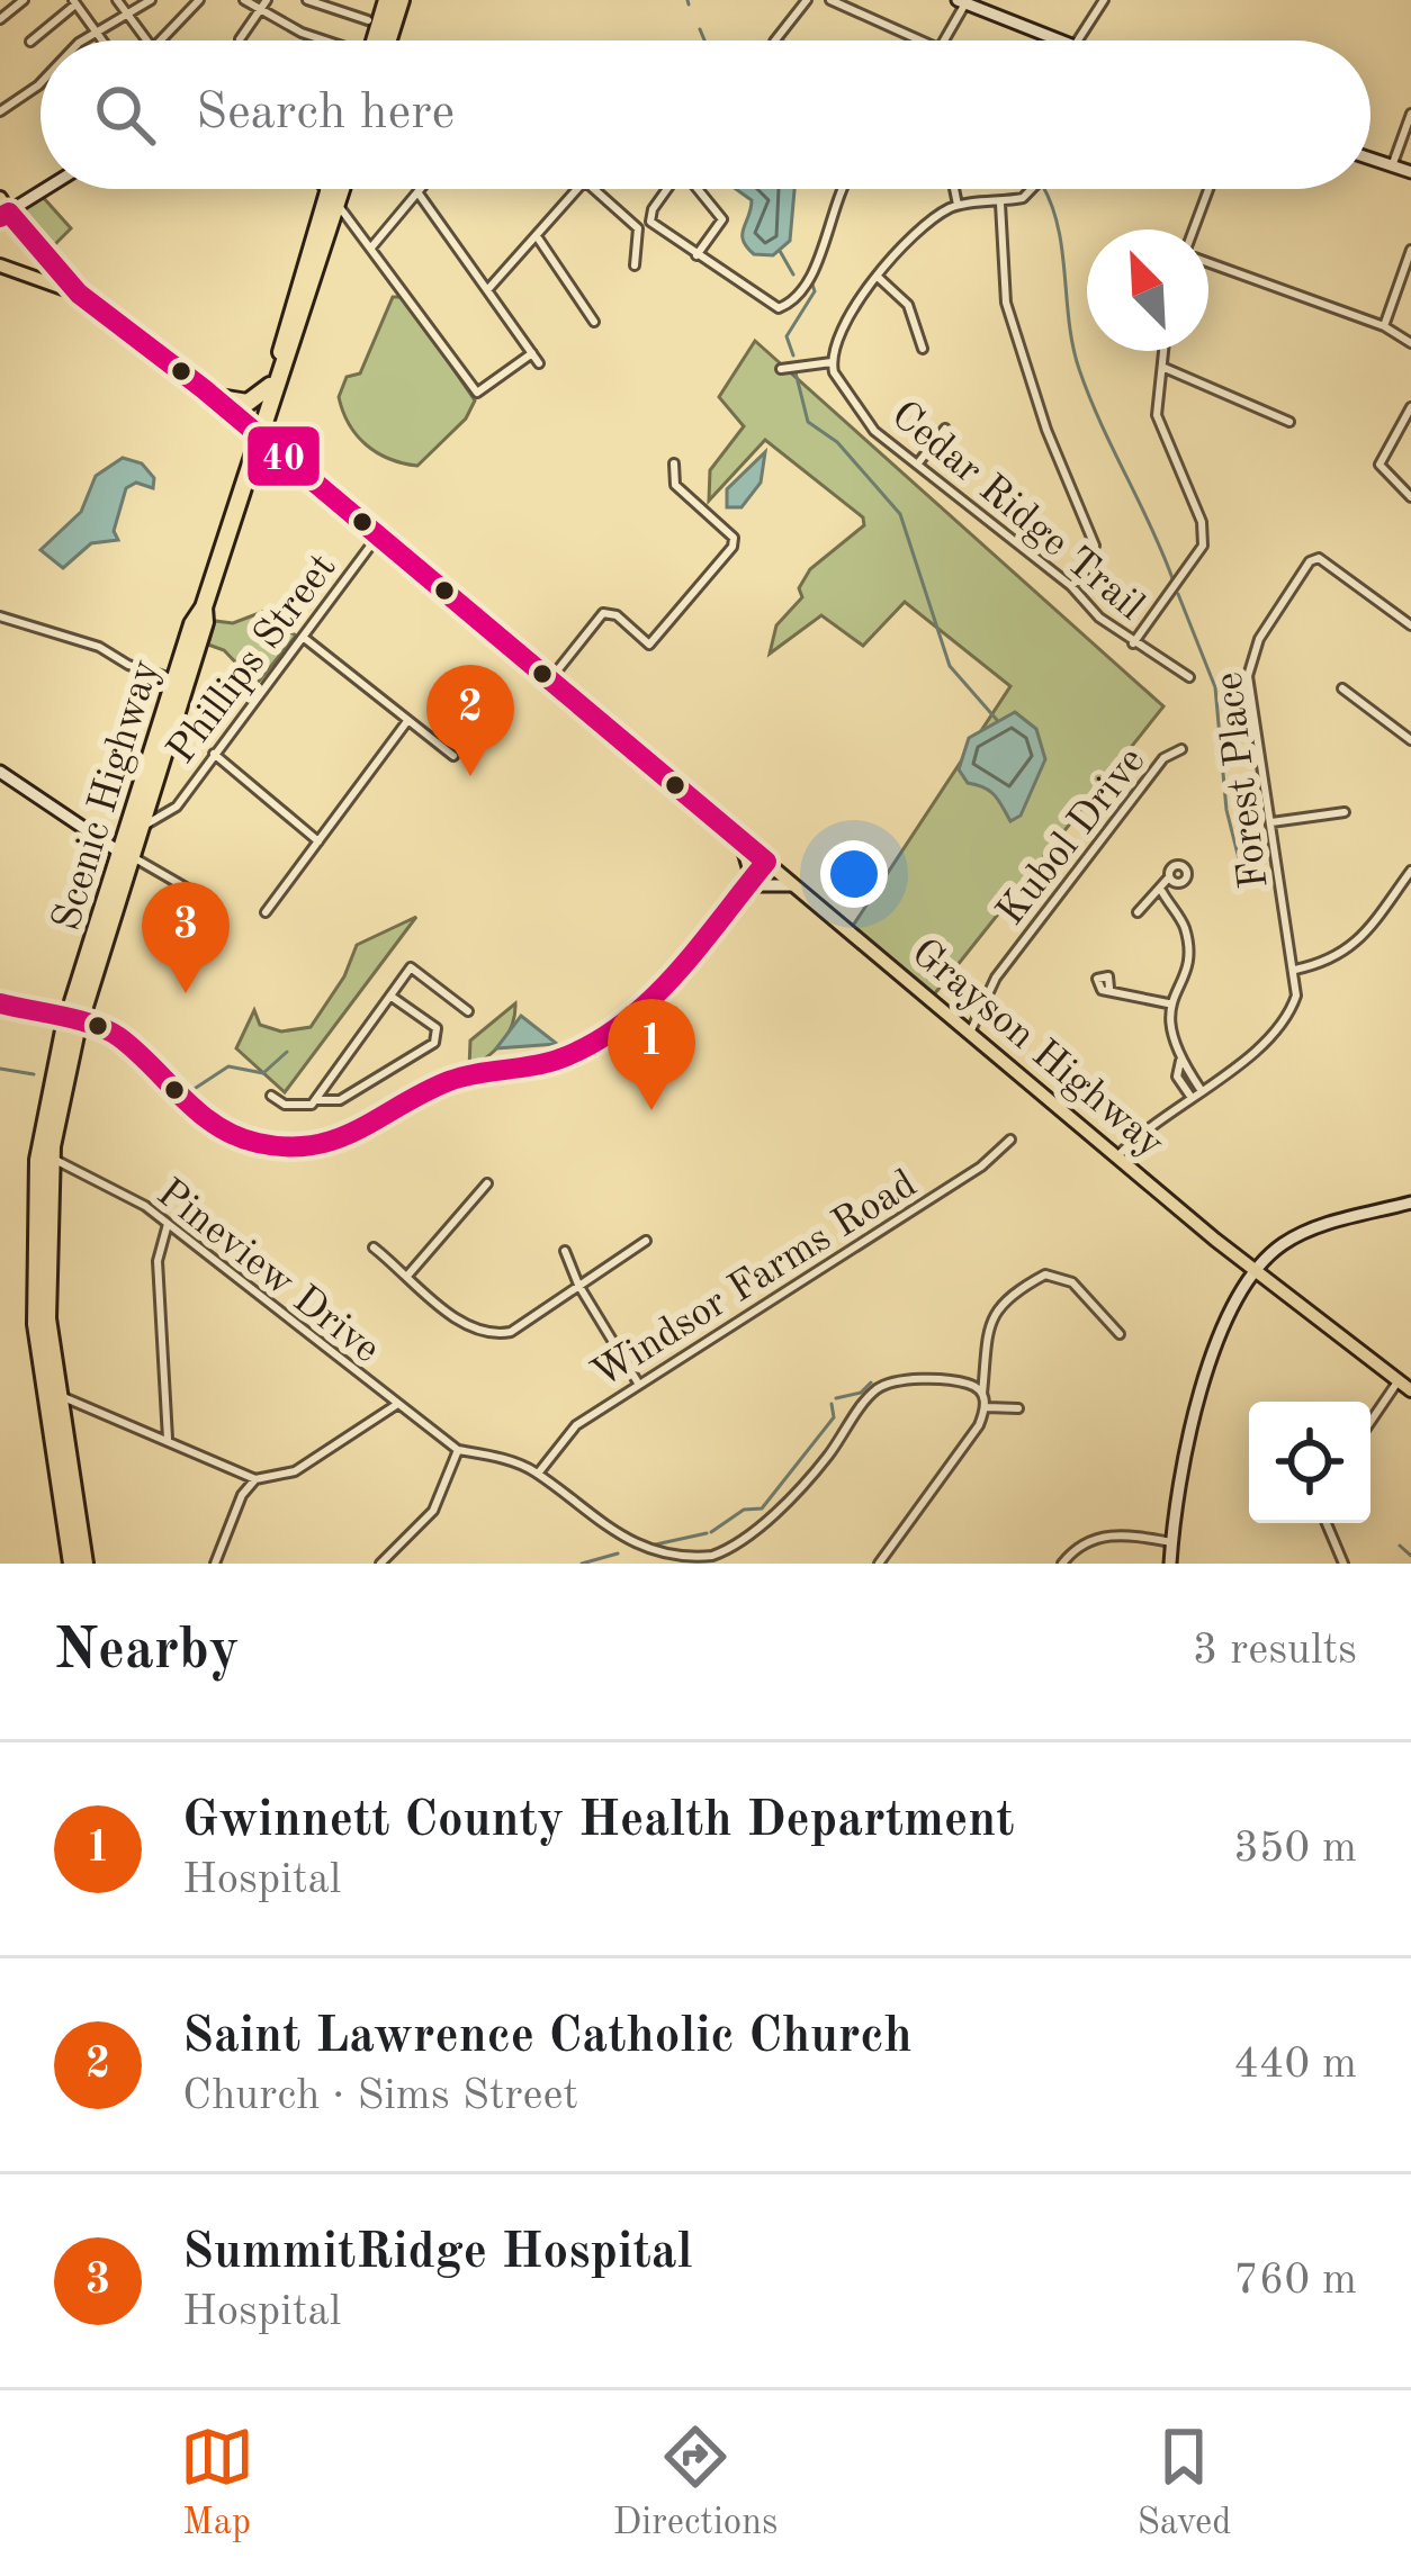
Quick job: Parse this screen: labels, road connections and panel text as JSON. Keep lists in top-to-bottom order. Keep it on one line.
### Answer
{"streets":{"highway":["Scenic Highway"],"main road":["Grayson Highway"],"street":["Cedar Ridge Trail","Phillips Street","Forest Place","Kubol Drive","Pineview Drive","Windsor Farms Road"]},"crossings":[["Phillips Street","Scenic Highway"],["Phillips Street","Grayson Highway"],["Forest Place","Grayson Highway"],["Scenic Highway","Grayson Highway"],["Scenic Highway","Pineview Drive"],["Kubol Drive","Grayson Highway"]],"lines":["transit line 40"],"north":"top left","page":{"search":"Search here","pins":["2","3","1"],"heading":["Nearby","3 results"],"list":[{"mark":"1","name":"Gwinnett County Health Department","note":"Hospital","value":"350 m"},{"mark":"2","name":"Saint Lawrence Catholic Church","note":"Church · Sims Street","value":"440 m"},{"mark":"3","name":"SummitRidge Hospital","note":"Hospital","value":"760 m"}],"nav":["Map","Directions","Saved"]}}
